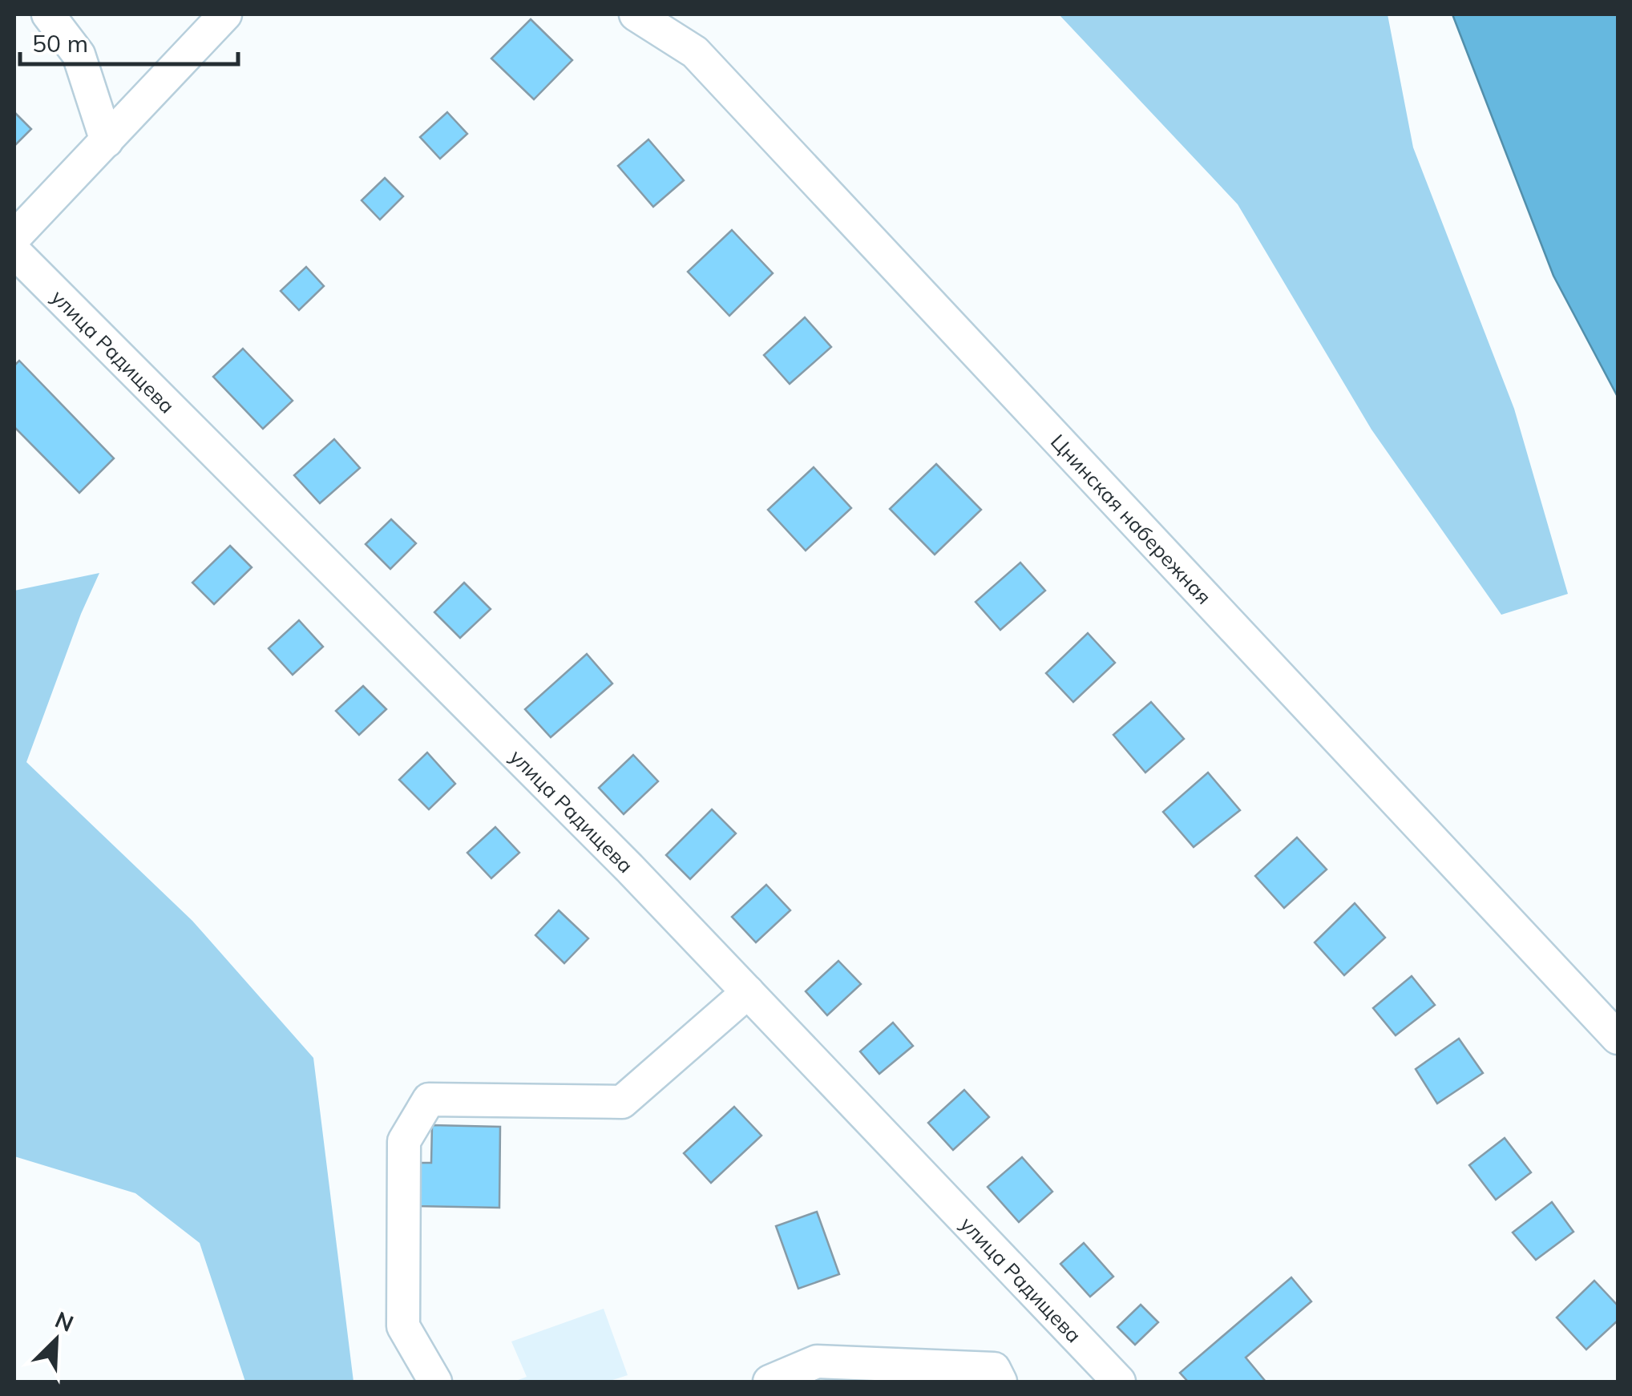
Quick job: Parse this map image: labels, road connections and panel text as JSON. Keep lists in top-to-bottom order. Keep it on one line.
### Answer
{"streets":{"street":["улица Радищева","Цнинская набережная"]},"scale_bar":"50 m","north":"top right"}
